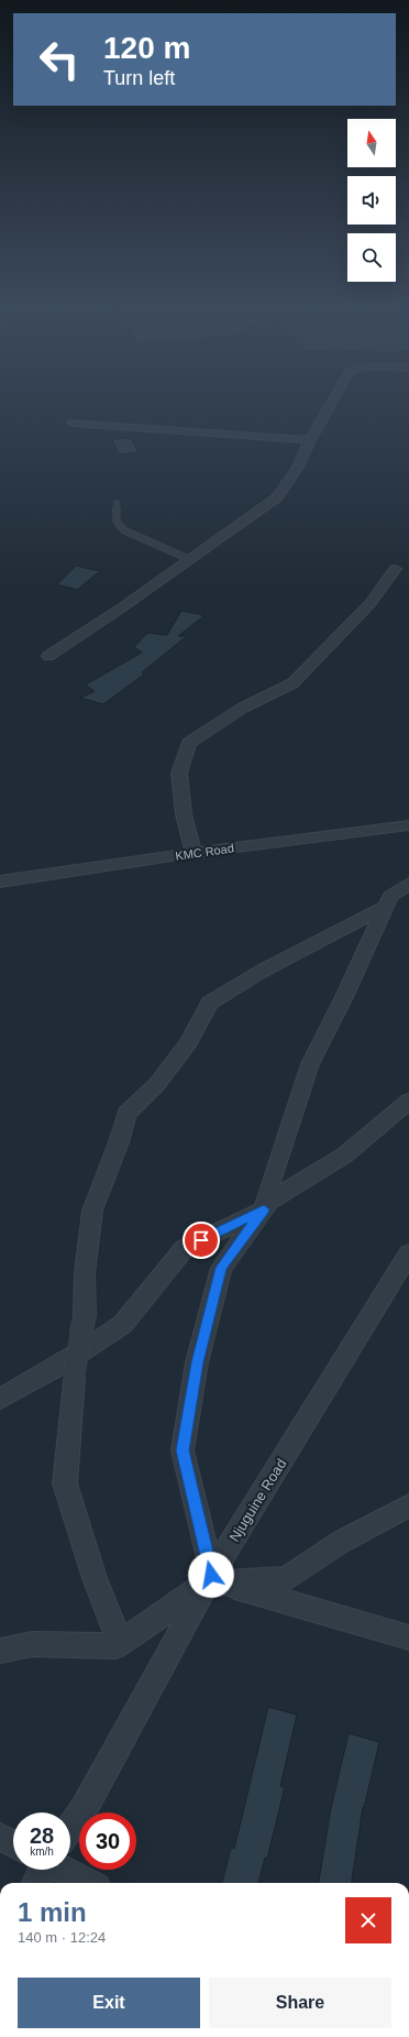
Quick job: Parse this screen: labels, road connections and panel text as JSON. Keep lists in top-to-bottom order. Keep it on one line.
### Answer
{"streets":{"street":["KMC Road","Njuguine Road"]},"north":"top","page":{"turn":["120 m","Turn left"],"speed":"28 km/h","limit":"30","heading":["1 min","140 m · 12:24"],"buttons":["Exit","Share"]}}
